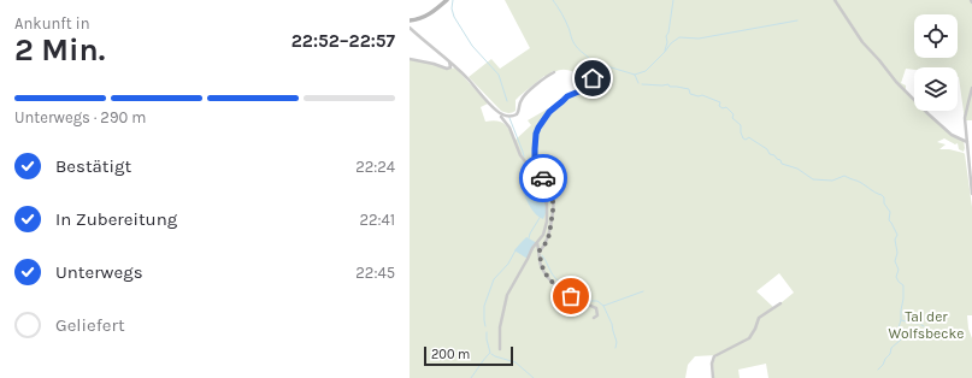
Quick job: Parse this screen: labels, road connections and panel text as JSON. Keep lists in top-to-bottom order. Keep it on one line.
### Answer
{"parks":["Tal der Wolfsbecke"],"scale_bar":"200 m","page":{"heading":["2 Min.","Ankunft in","22:52–22:57"],"bar":"Unterwegs · 290 m","list":[["Bestätigt","22:24"],["In Zubereitung","22:41"],["Unterwegs","22:45"],"Geliefert"],"scale":"200 m"}}
